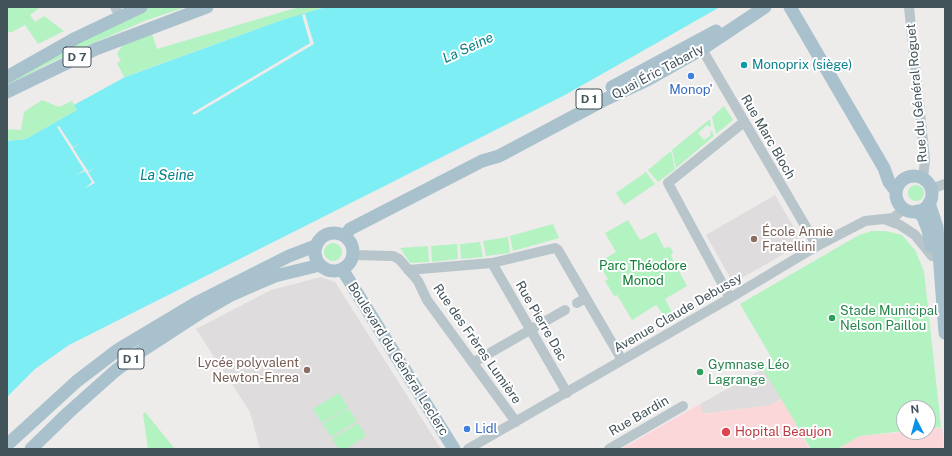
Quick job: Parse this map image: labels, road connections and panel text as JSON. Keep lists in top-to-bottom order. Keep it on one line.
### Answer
{"streets":{"main road":["D 7","Quai Éric Tabarly","D 1","Boulevard du Général Leclerc"],"street":["Rue du Général Roguet","Rue Marc Bloch","Avenue Claude Debussy","Rue Pierre Dac","Rue des Frères Lumière","Rue Bardin"]},"crossings":[["Quai Éric Tabarly","D 1"],["Quai Éric Tabarly","Rue Marc Bloch"],["Quai Éric Tabarly","Rue des Frères Lumière"],["Quai Éric Tabarly","Boulevard du Général Leclerc"],["Rue du Général Roguet","Avenue Claude Debussy"],["D 1","Rue des Frères Lumière"],["D 1","Boulevard du Général Leclerc"],["Rue Marc Bloch","Avenue Claude Debussy"],["Avenue Claude Debussy","Rue Pierre Dac"],["Avenue Claude Debussy","Rue des Frères Lumière"],["Rue des Frères Lumière","Boulevard du Général Leclerc"]],"water":["La Seine"],"parks":["Parc Théodore Monod"],"places":["Monoprix (siège)","Monop'","École Annie Fratellini","Stade Municipal Nelson Paillou","Lycée polyvalent Newton-Enrea","Gymnase Léo Lagrange","Lidl","Hopital Beaujon"],"north":"top"}
